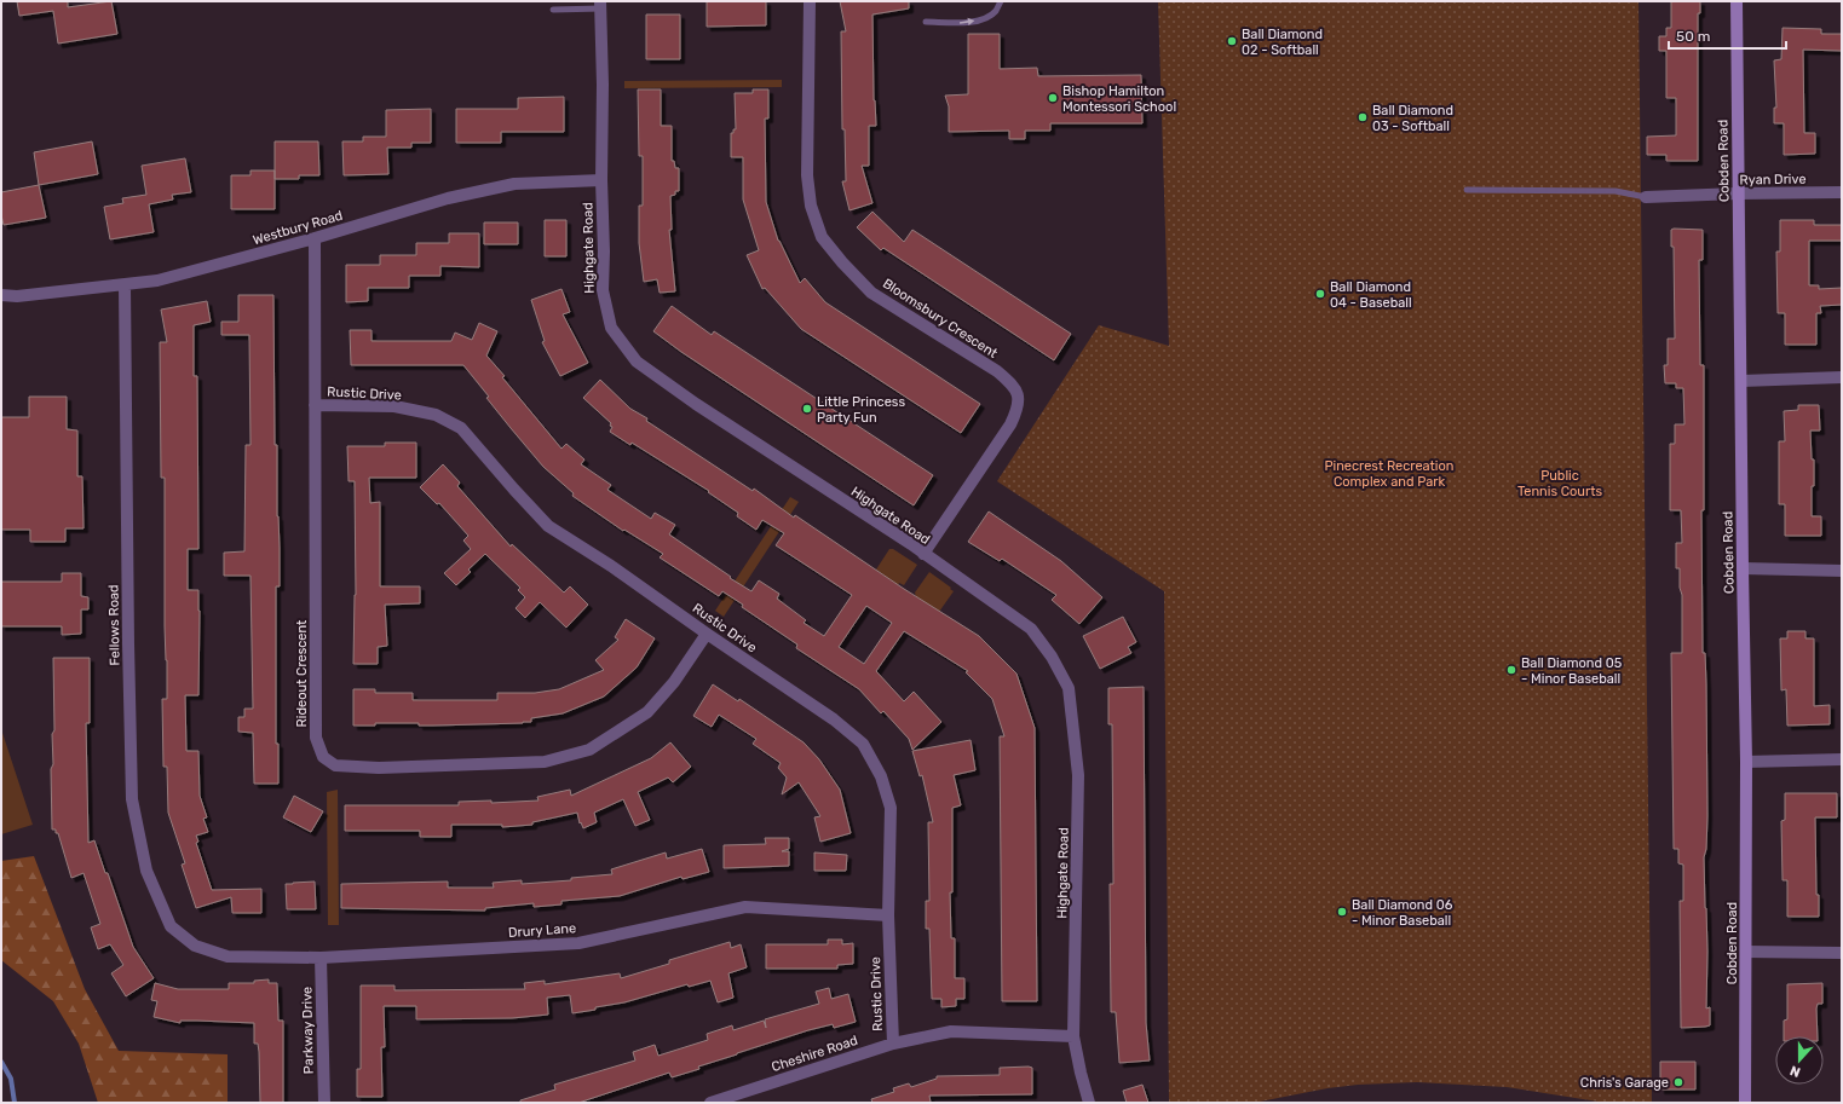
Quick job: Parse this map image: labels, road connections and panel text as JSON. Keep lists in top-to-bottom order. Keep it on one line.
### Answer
{"streets":{"street":["Cobden Road","Ryan Drive","Westbury Road","Highgate Road","Bloomsbury Crescent","Rustic Drive","Fellows Road","Rideout Crescent","Drury Lane","Parkway Drive","Cheshire Road"]},"crossings":[["Cobden Road","Ryan Drive"],["Westbury Road","Highgate Road"],["Westbury Road","Fellows Road"],["Westbury Road","Rideout Crescent"],["Highgate Road","Bloomsbury Crescent"],["Highgate Road","Cheshire Road"],["Rustic Drive","Rideout Crescent"],["Rustic Drive","Drury Lane"],["Rustic Drive","Cheshire Road"],["Fellows Road","Drury Lane"],["Drury Lane","Parkway Drive"]],"parks":["Pinecrest Recreation Complex and Park","Public Tennis Courts"],"places":["Ball Diamond 02 - Softball","Bishop Hamilton Montessori School","Ball Diamond 03 - Softball","Ball Diamond 04 - Baseball","Little Princess Party Fun","Ball Diamond 05 - Minor Baseball","Ball Diamond 06 - Minor Baseball","Chris's Garage"],"scale_bar":"50 m","north":"bottom"}
